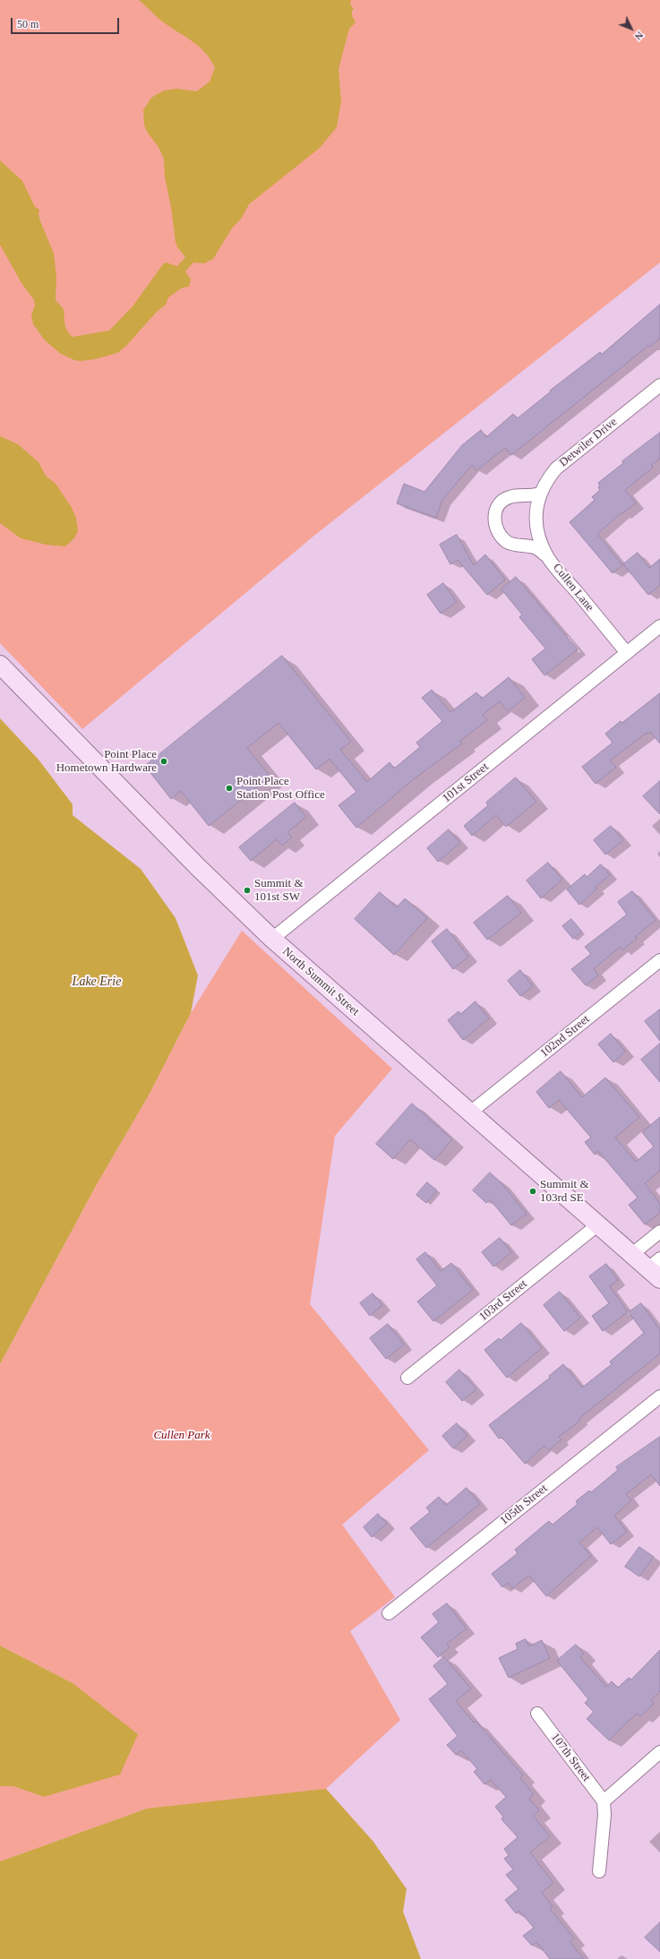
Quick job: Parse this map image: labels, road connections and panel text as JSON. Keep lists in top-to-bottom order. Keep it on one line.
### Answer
{"streets":{"main road":["North Summit Street"],"street":["Detwiler Drive","Cullen Lane","101st Street","102nd Street","103rd Street","105th Street","107th Street"]},"crossings":[["Detwiler Drive","Cullen Lane"],["Cullen Lane","101st Street"],["101st Street","North Summit Street"],["North Summit Street","102nd Street"],["North Summit Street","103rd Street"]],"water":["Lake Erie"],"parks":["Cullen Park"],"places":["Point Place Hometown Hardware","Point Place Station Post Office","Summit & 101st SW","Summit & 103rd SE"],"scale_bar":"50 m","north":"bottom right"}
